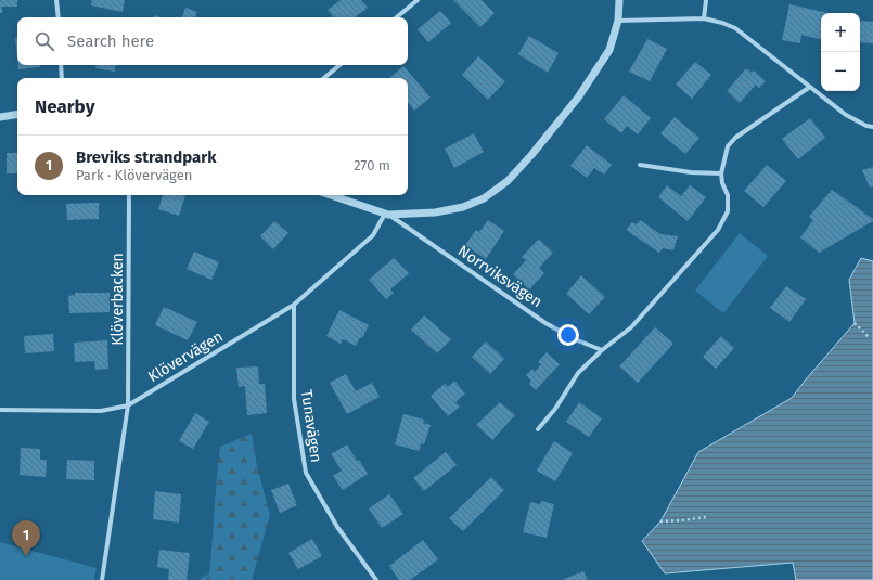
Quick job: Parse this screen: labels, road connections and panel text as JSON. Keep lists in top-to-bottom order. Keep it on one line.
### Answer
{"streets":{"street":["Norrviksvägen","Klöverbacken","Klövervägen","Tunavägen"]},"crossings":[["Norrviksvägen","Klövervägen"],["Klöverbacken","Klövervägen"],["Klövervägen","Tunavägen"]],"page":{"map_buttons":["+","−"],"search":"Search here","heading":"Nearby","list":[{"mark":"1","name":"Breviks strandpark","note":"Park · Klövervägen","value":"270 m"}],"pins":"1"}}
